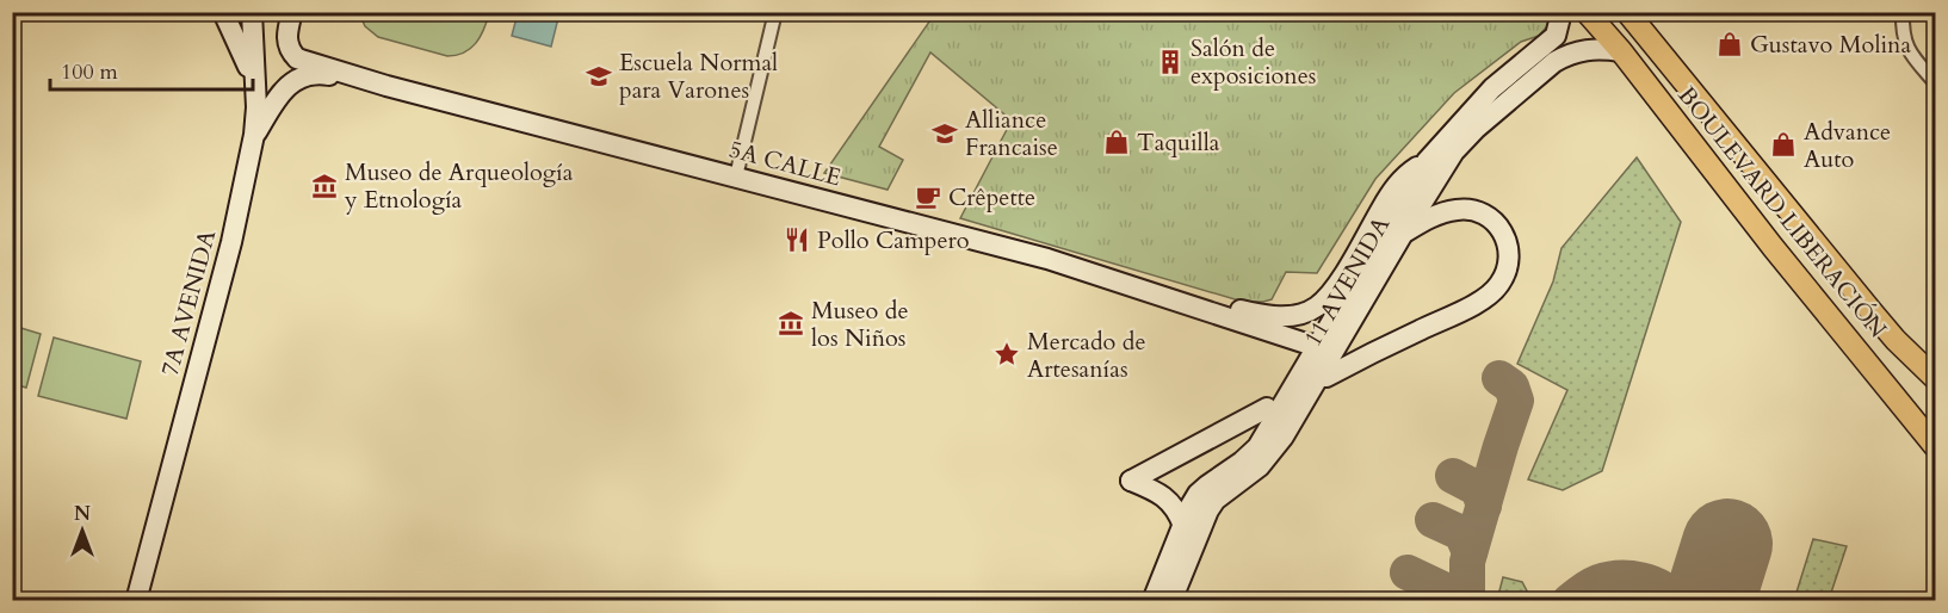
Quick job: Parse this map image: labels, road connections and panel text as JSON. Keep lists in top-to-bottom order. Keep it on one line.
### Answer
{"streets":{"highway":["BOULEVARD LIBERACIÓN"],"main road":["5A CALLE","11 AVENIDA","7A AVENIDA"]},"crossings":[["BOULEVARD LIBERACIÓN","11 AVENIDA"]],"places":{"shop":["Gustavo Molina","Taquilla","Advance Auto"],"building":["Salón de exposiciones"],"school or university":["Escuela Normal para Varones","Alliance Francaise"],"museum":["Museo de Arqueología y Etnología","Museo de los Niños"],"cafe":["Crêpette"],"restaurant":["Pollo Campero"],"place":["Mercado de Artesanías"]},"scale_bar":"100 m","north":"top"}
